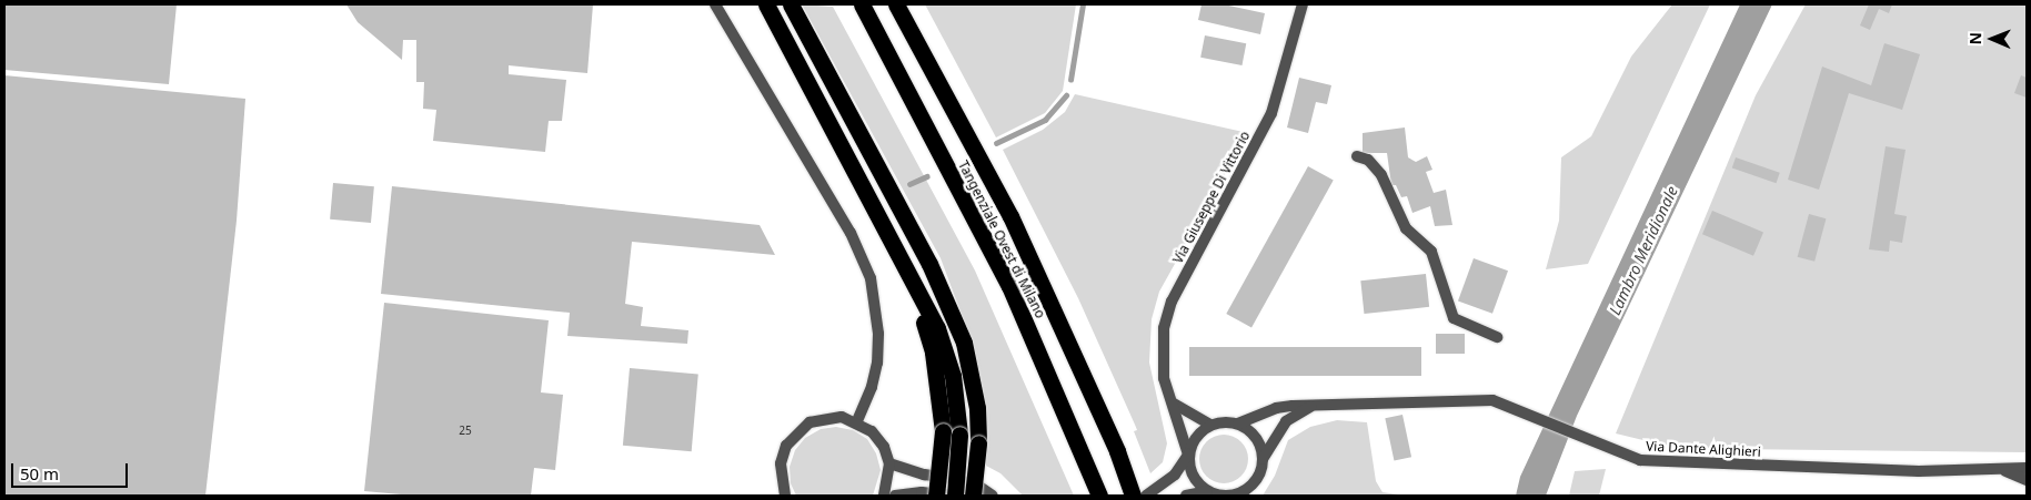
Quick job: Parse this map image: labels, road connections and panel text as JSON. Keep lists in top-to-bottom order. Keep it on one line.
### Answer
{"streets":{"highway":["Tangenziale Ovest di Milano"],"street":["Via Giuseppe Di Vittorio","Via Dante Alighieri"]},"crossings":[["Via Giuseppe Di Vittorio","Via Dante Alighieri"]],"water":["Lambro Meridionale"],"house_numbers":["25"],"scale_bar":"50 m","north":"left"}
